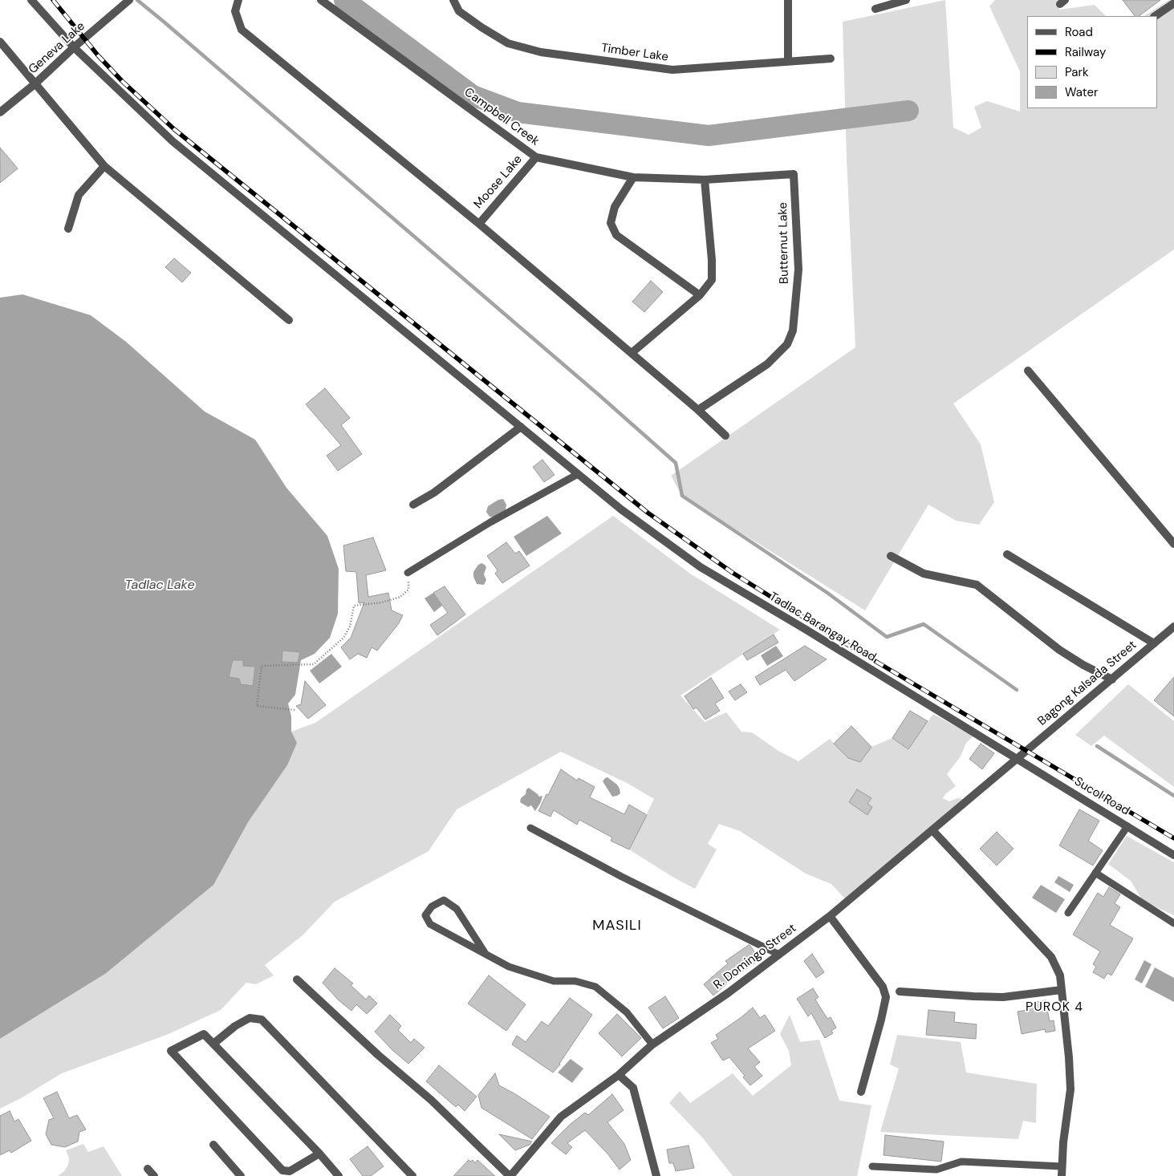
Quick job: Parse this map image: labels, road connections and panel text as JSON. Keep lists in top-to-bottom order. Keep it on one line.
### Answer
{"streets":{"street":["Geneva Lake","Timber Lake","Campbell Creek","Moose Lake","Butternut Lake","Tadlac Barangay Road","Bagong Kalsada Street","Sucol Road","R. Domingo Street"]},"crossings":[["Geneva Lake","Tadlac Barangay Road"],["Campbell Creek","Moose Lake"],["Campbell Creek","Butternut Lake"],["Tadlac Barangay Road","Bagong Kalsada Street"],["Tadlac Barangay Road","Sucol Road"],["Tadlac Barangay Road","R. Domingo Street"],["Bagong Kalsada Street","Sucol Road"],["Bagong Kalsada Street","R. Domingo Street"],["Sucol Road","R. Domingo Street"]],"districts":["MASILI","PUROK 4"],"water":["Tadlac Lake"],"legend":["Road","Railway","Park","Water"]}
